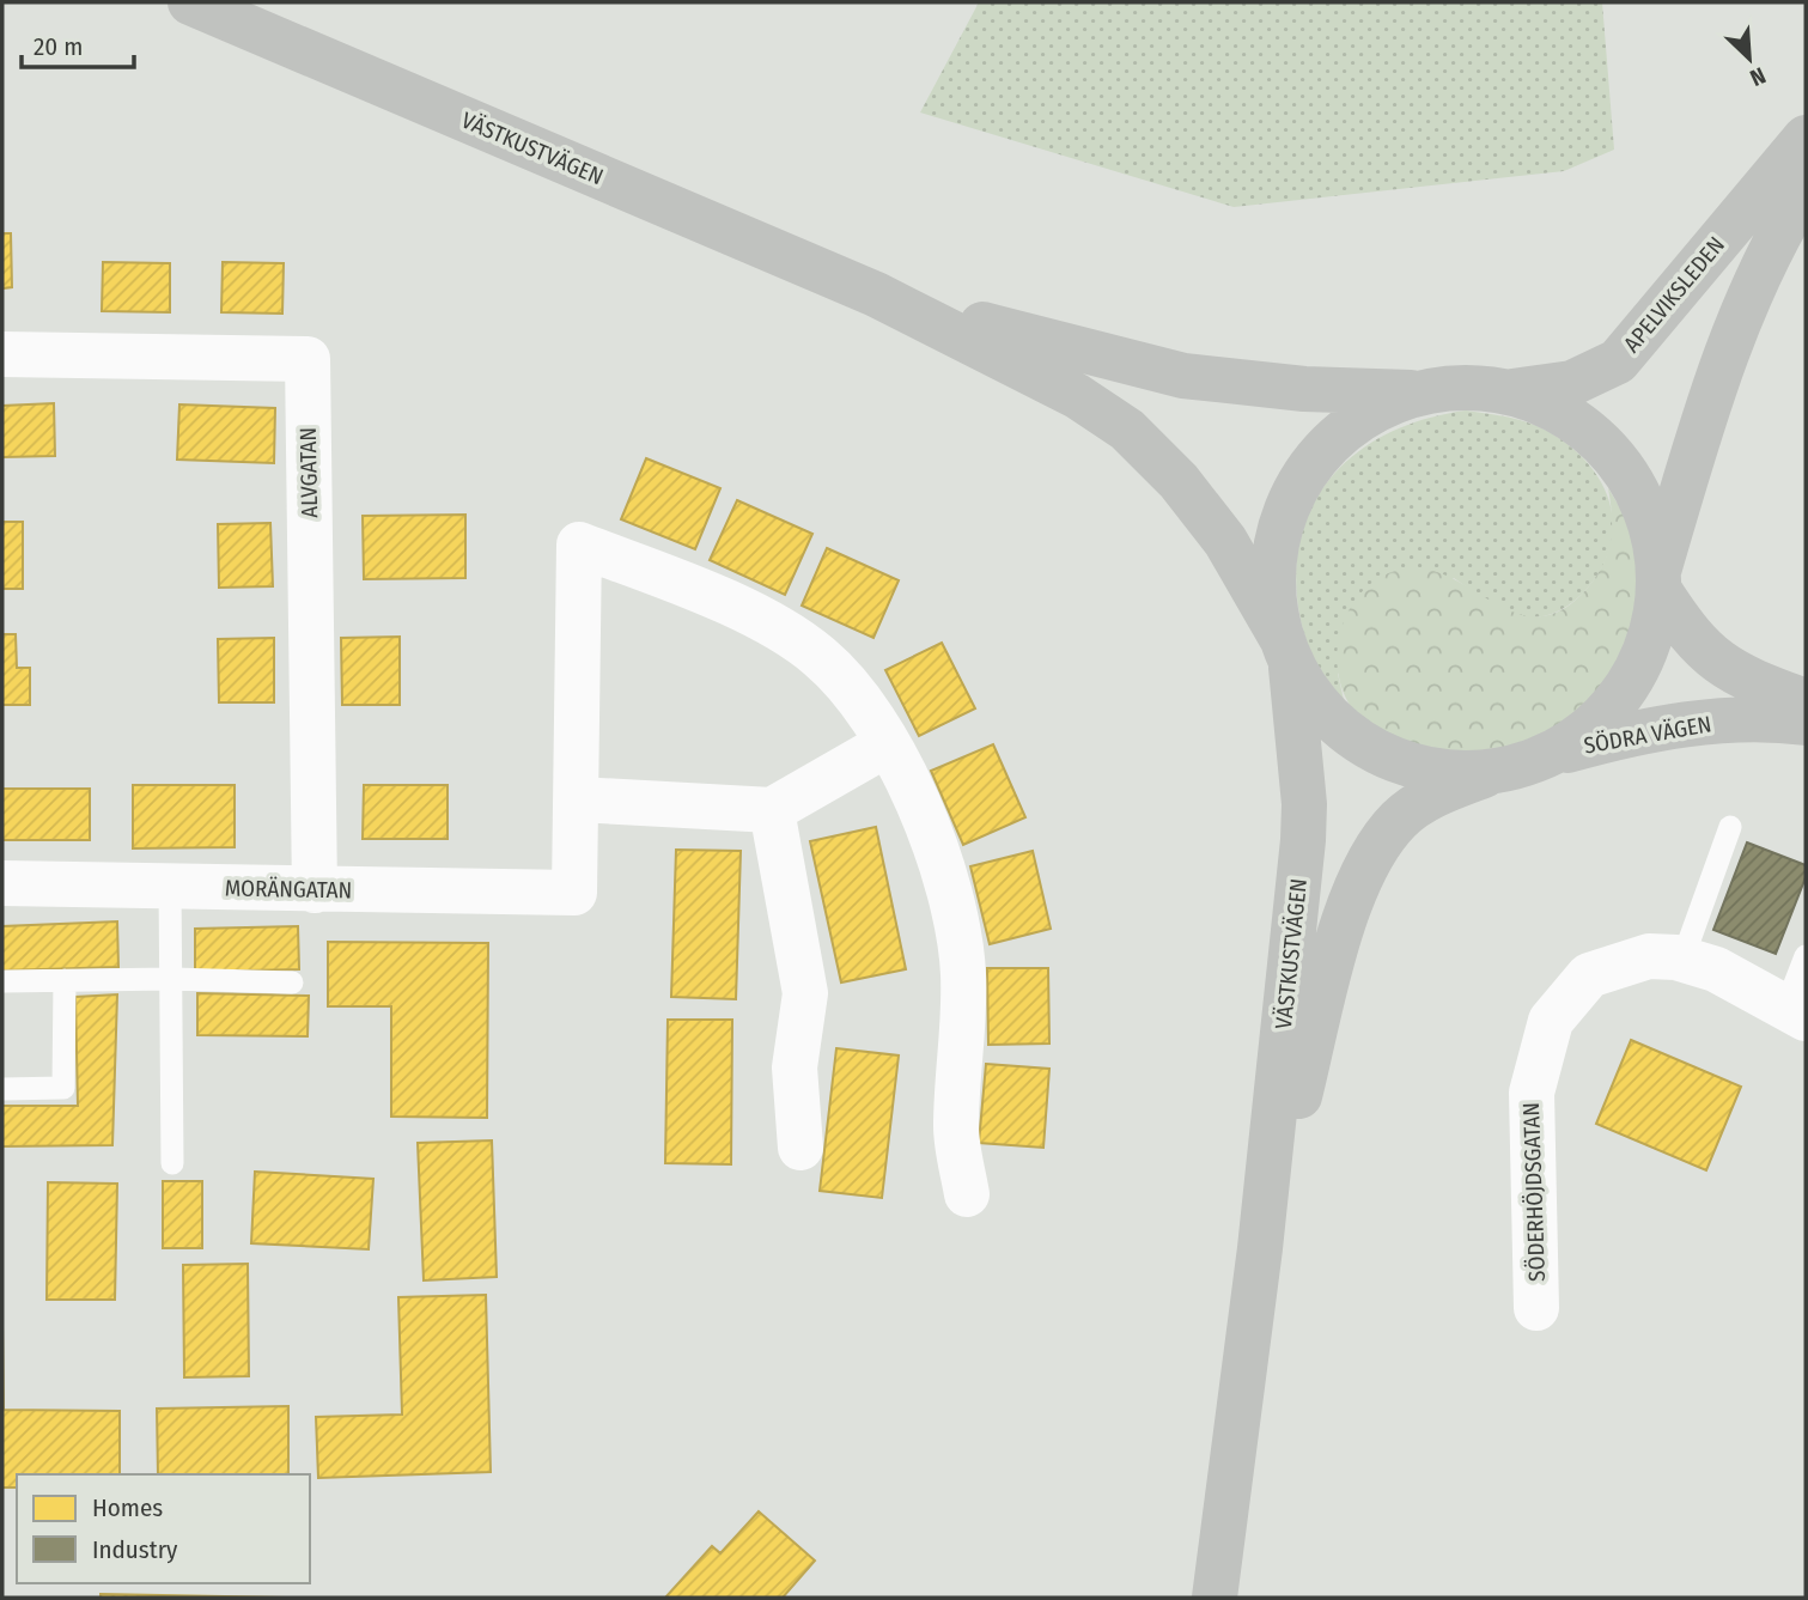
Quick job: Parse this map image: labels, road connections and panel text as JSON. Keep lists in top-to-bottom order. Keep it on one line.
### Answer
{"streets":{"street":["VÄSTKUSTVÄGEN","APELVIKSLEDEN","ALVGATAN","SÖDRA VÄGEN","MORÄNGATAN","SÖDERHÖJDSGATAN"]},"crossings":[["ALVGATAN","MORÄNGATAN"]],"legend":["Homes","Industry"],"scale_bar":"20 m","north":"bottom right"}
